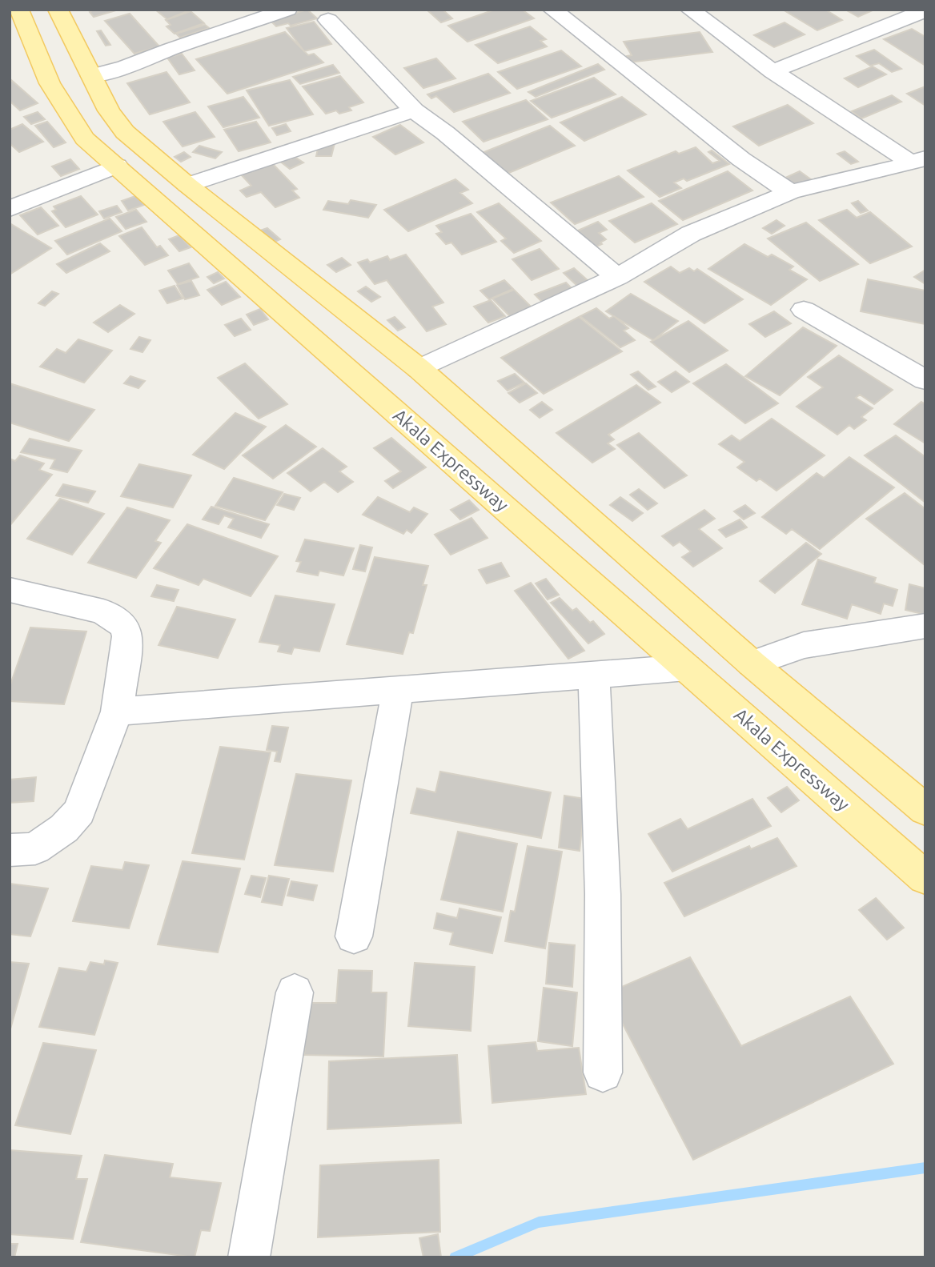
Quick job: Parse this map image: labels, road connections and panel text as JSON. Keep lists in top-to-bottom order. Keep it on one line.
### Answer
{"streets":{"main road":["Akala Expressway"]}}
